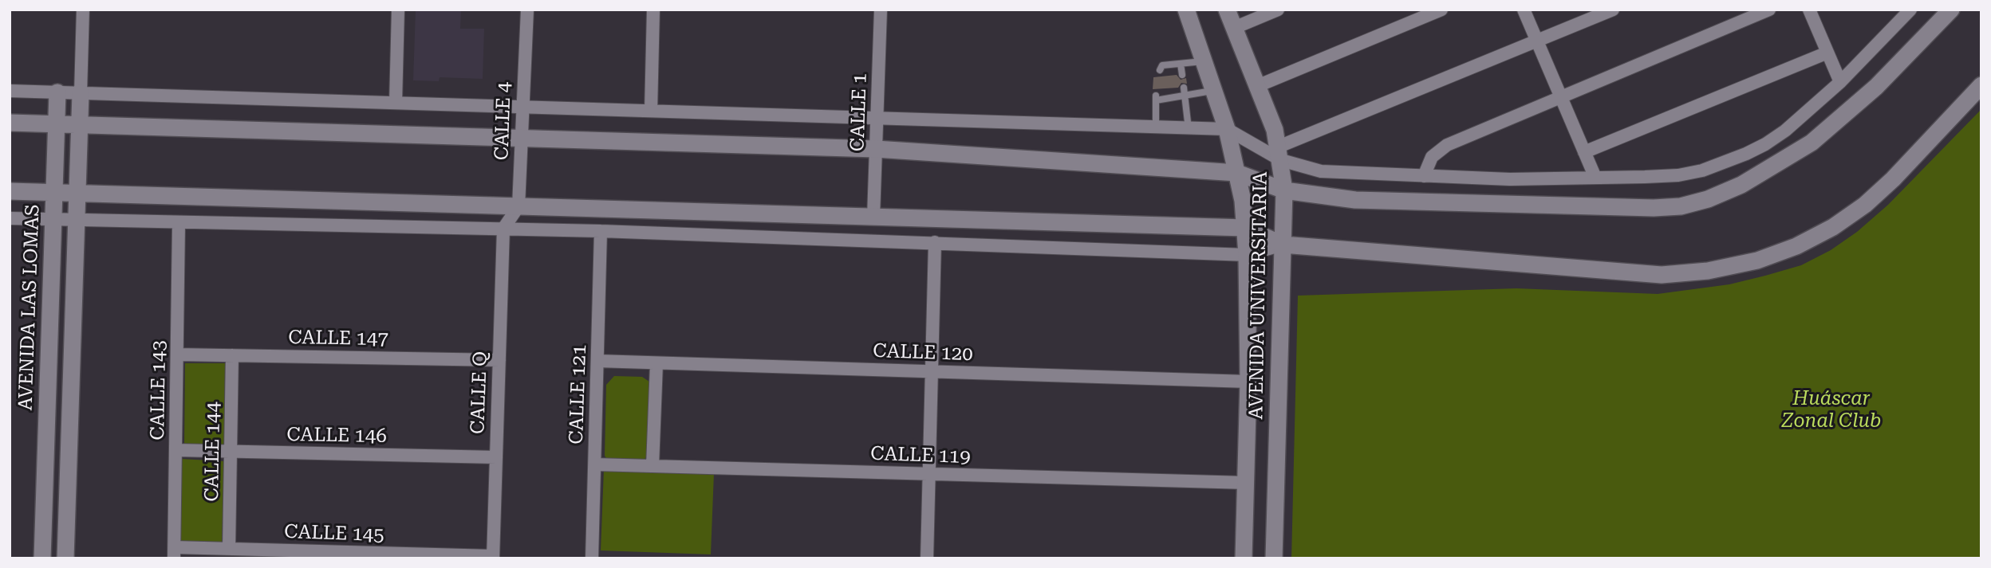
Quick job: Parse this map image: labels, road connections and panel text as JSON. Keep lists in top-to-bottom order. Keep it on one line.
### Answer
{"streets":{"main road":["AVENIDA UNIVERSITARIA","AVENIDA LAS LOMAS"],"street":["CALLE 1","CALLE 4","CALLE 147","CALLE 120","CALLE 143","CALLE Q","CALLE 121","CALLE 146","CALLE 144","CALLE 119","CALLE 145"]},"crossings":[["AVENIDA UNIVERSITARIA","CALLE 120"],["AVENIDA UNIVERSITARIA","CALLE 119"],["CALLE 147","CALLE 143"],["CALLE 147","CALLE Q"],["CALLE 147","CALLE 144"],["CALLE 120","CALLE 121"],["CALLE 143","CALLE 146"],["CALLE 143","CALLE 145"],["CALLE Q","CALLE 146"],["CALLE Q","CALLE 145"],["CALLE 121","CALLE 119"],["CALLE 146","CALLE 144"],["CALLE 144","CALLE 145"]],"parks":["Huáscar Zonal Club"]}
